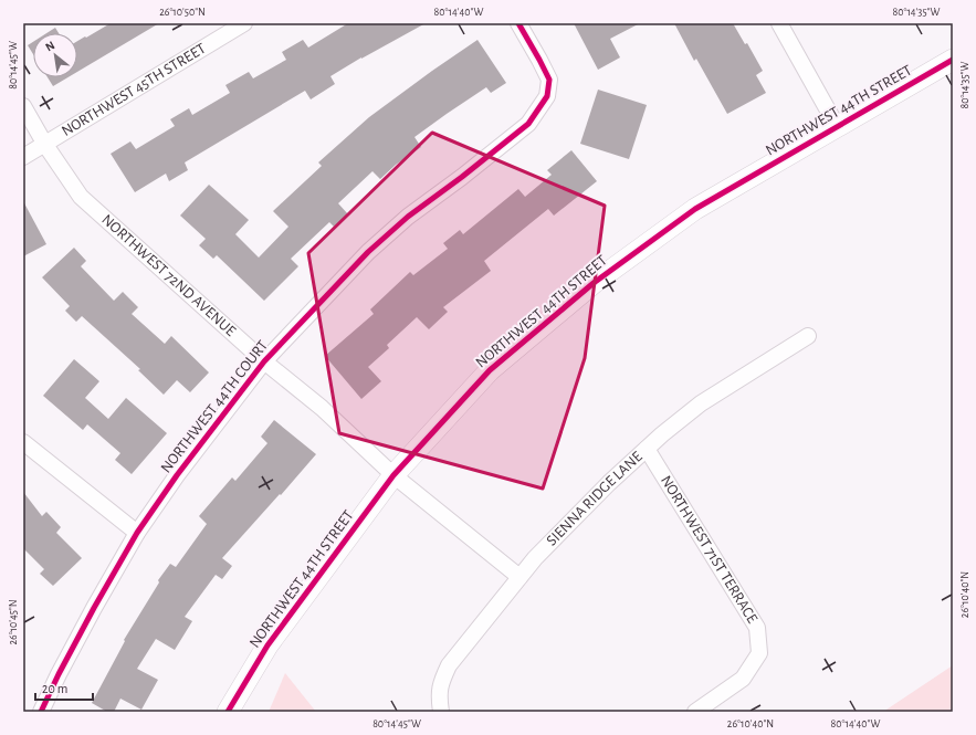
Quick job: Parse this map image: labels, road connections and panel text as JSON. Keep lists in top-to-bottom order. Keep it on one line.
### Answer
{"streets":{"street":["NORTHWEST 45TH STREET","NORTHWEST 44TH STREET","NORTHWEST 72ND AVENUE","NORTHWEST 44TH COURT","SIENNA RIDGE LANE","NORTHWEST 71ST TERRACE"]},"crossings":[["NORTHWEST 45TH STREET","NORTHWEST 72ND AVENUE"],["NORTHWEST 44TH STREET","NORTHWEST 72ND AVENUE"],["NORTHWEST 72ND AVENUE","NORTHWEST 44TH COURT"],["NORTHWEST 72ND AVENUE","SIENNA RIDGE LANE"],["SIENNA RIDGE LANE","NORTHWEST 71ST TERRACE"]],"scale_bar":"20 m","north":"top left","coordinates":["26°10'50\"N","80°14'40\"W","80°14'35\"W","80°14'45\"W","26°10'40\"N","26°10'45\"N"]}
